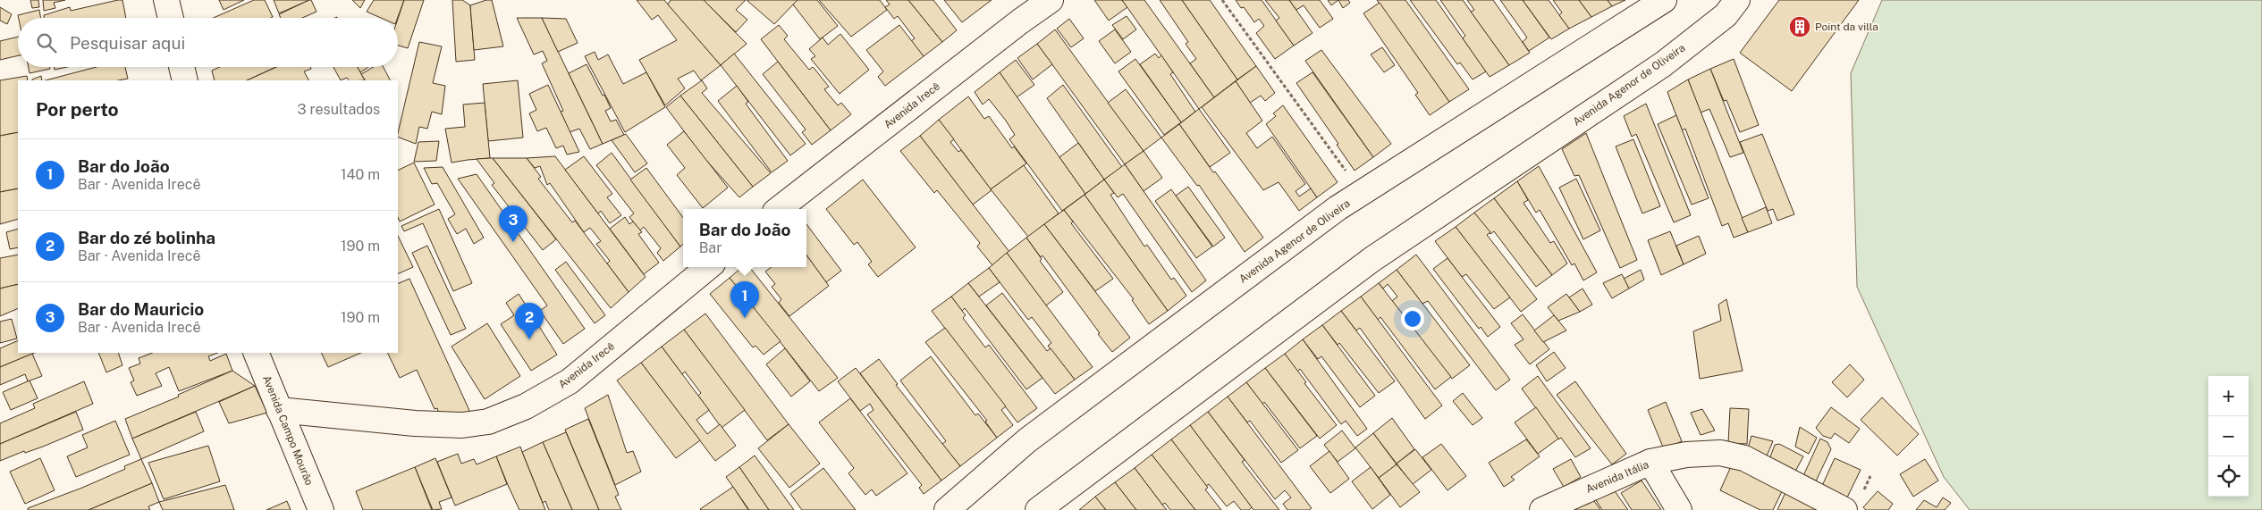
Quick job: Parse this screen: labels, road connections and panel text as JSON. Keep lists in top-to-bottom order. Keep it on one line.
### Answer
{"streets":{"street":["Avenida Agenor de Oliveira","Avenida Irecê","Avenida Campo Mourão","Avenida Itália"]},"crossings":[["Avenida Irecê","Avenida Campo Mourão"]],"places":{"building":["Point da villa"]},"page":{"search":"Pesquisar aqui","heading":["Por perto","3 resultados"],"list":[{"mark":"1","name":"Bar do João","note":"Bar · Avenida Irecê","value":"140 m"},{"mark":"2","name":"Bar do zé bolinha","note":"Bar · Avenida Irecê","value":"190 m"},{"mark":"3","name":"Bar do Mauricio","note":"Bar · Avenida Irecê","value":"190 m"}],"pins":["3","1","2"],"popup":["Bar do João","Bar"],"map_buttons":["+","−"]}}
